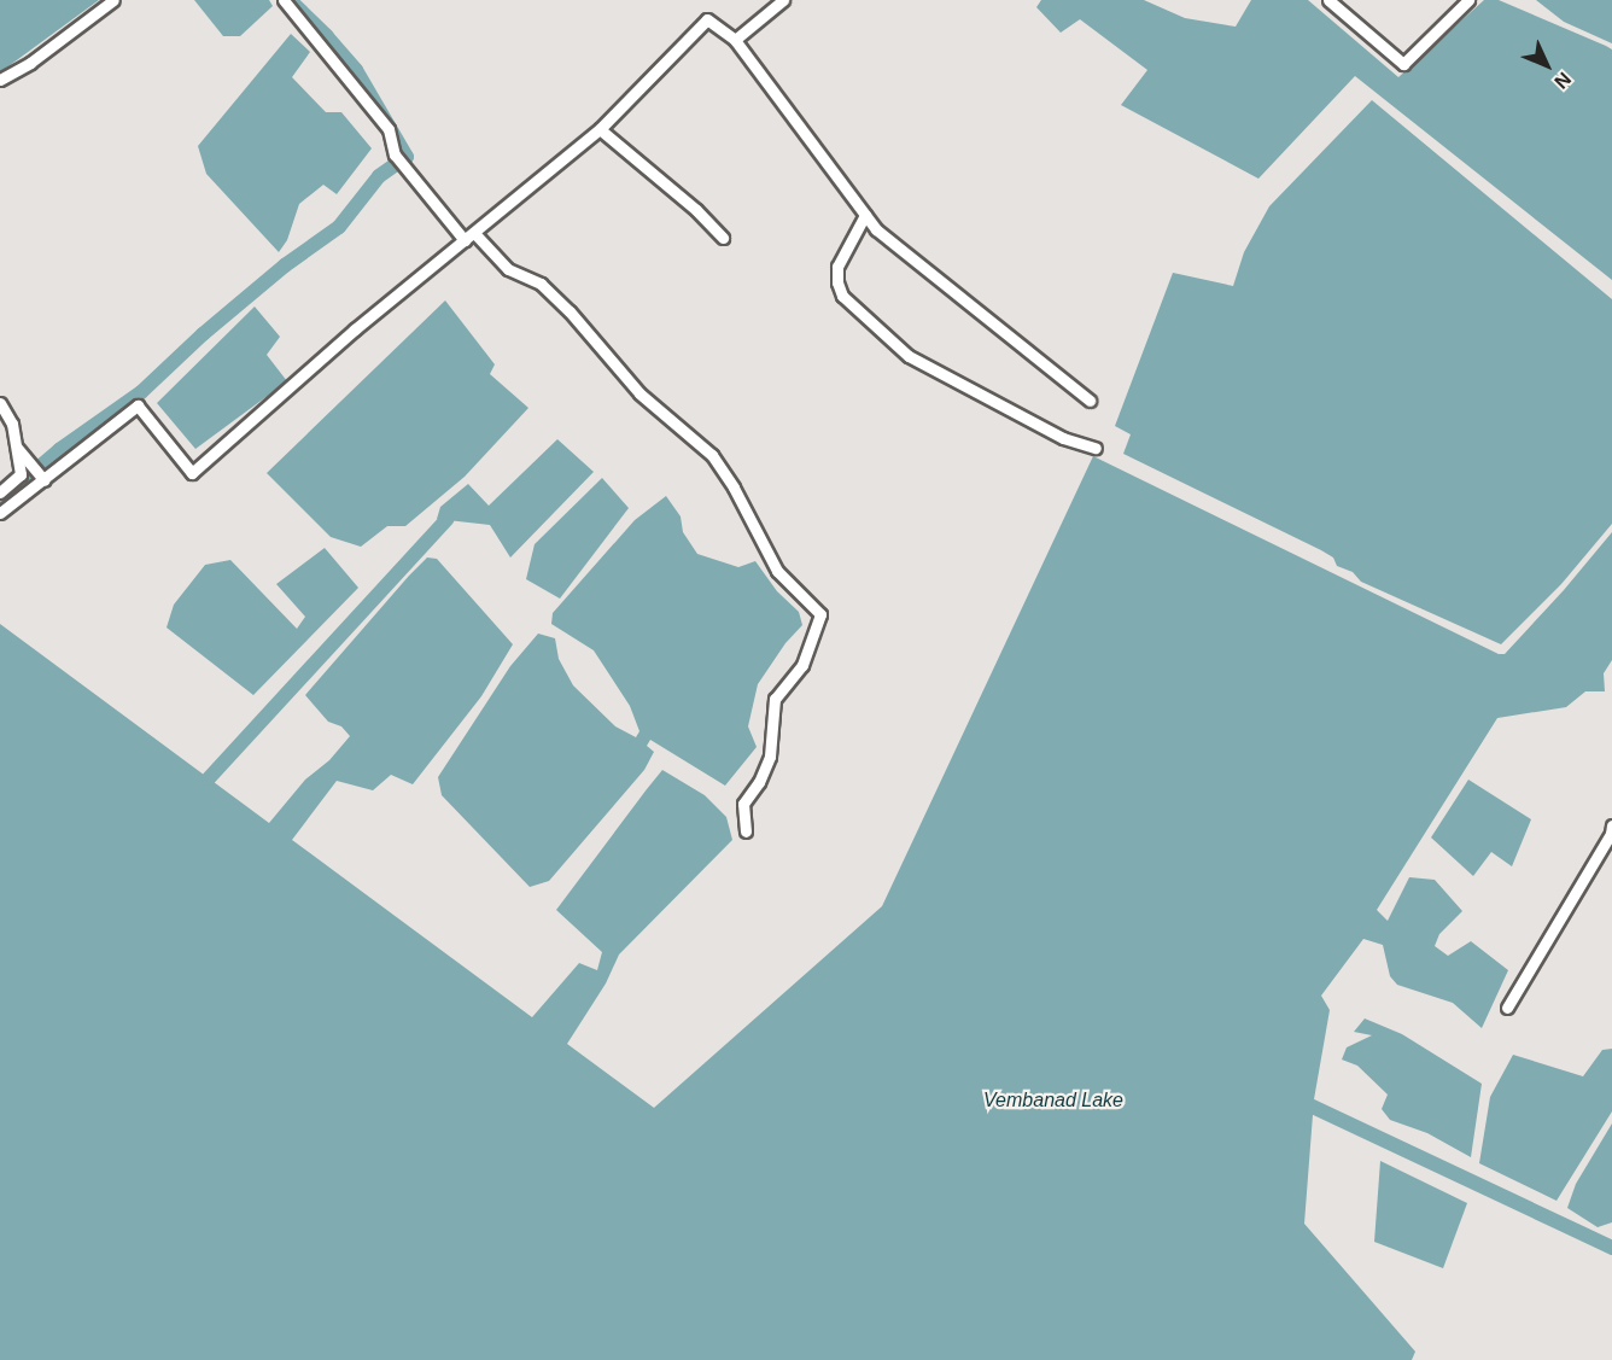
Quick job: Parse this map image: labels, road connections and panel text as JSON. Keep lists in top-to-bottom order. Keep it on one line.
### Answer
{"water":["Vembanad Lake"],"north":"bottom right"}
